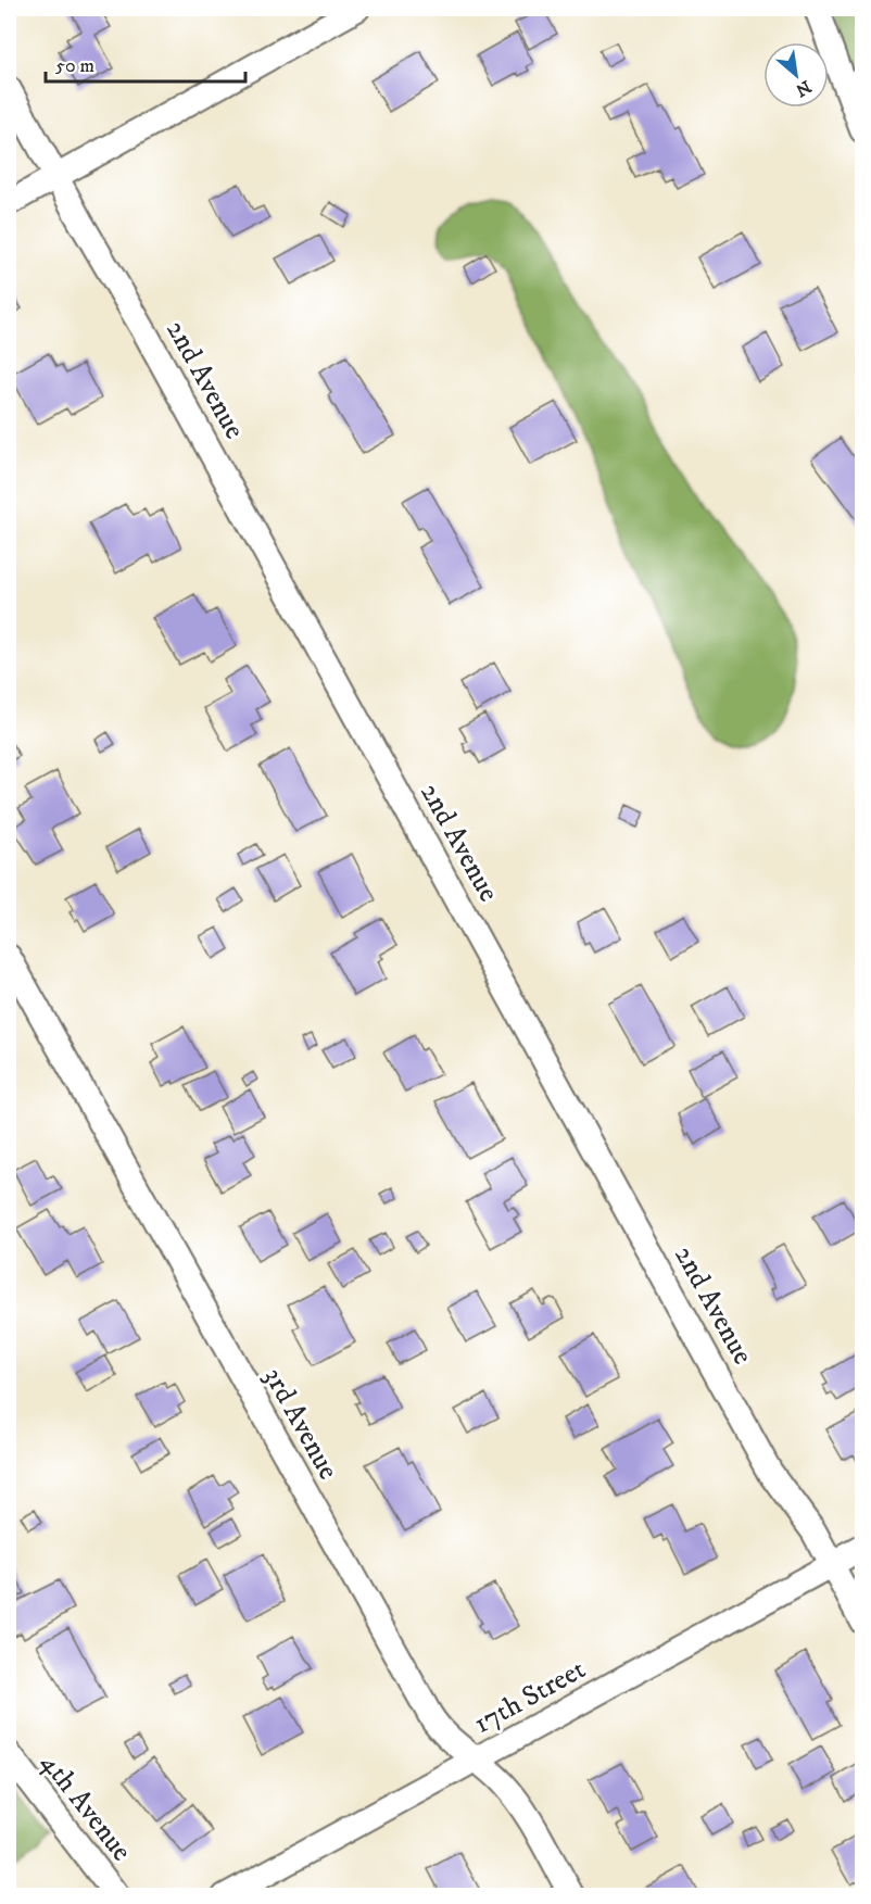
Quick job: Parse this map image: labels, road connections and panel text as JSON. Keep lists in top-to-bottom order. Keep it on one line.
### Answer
{"streets":{"street":["2nd Avenue","3rd Avenue","17th Street","4th Avenue"]},"crossings":[["2nd Avenue","17th Street"],["3rd Avenue","17th Street"]],"scale_bar":"50 m","north":"bottom right"}
